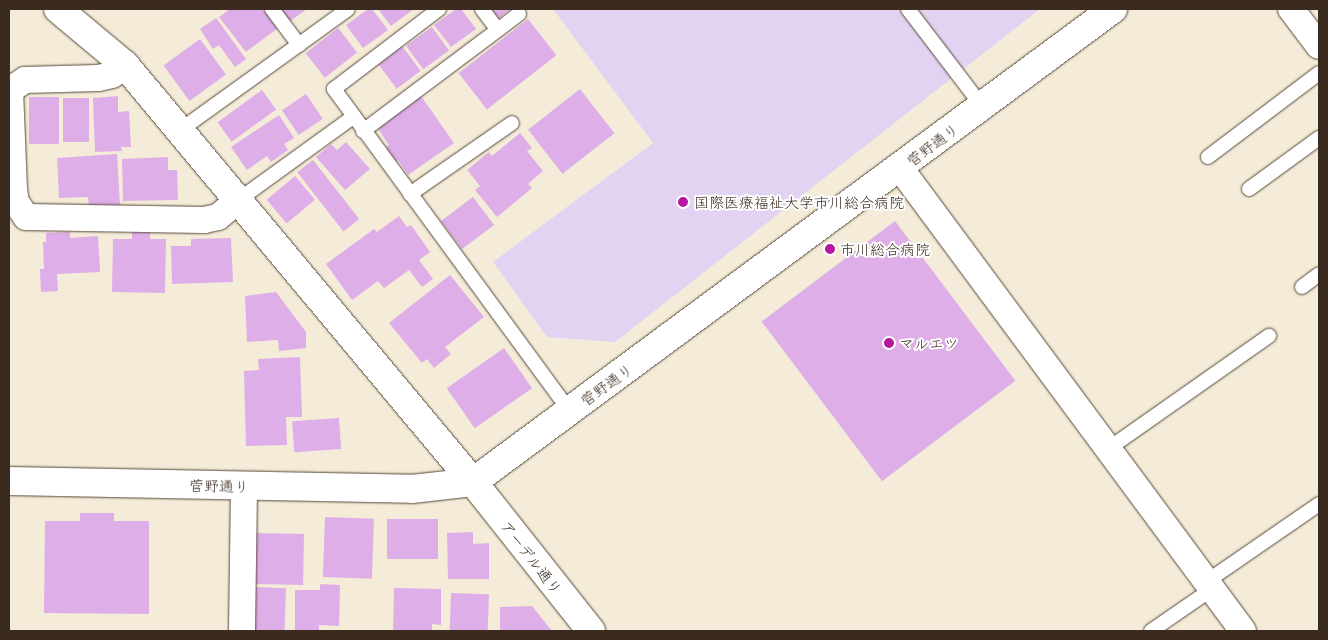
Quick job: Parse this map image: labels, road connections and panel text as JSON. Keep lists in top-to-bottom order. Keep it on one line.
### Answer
{"streets":{"street":["菅野通り","アーデル通り"]},"crossings":[["菅野通り","アーデル通り"]],"places":["国際医療福祉大学市川総合病院","市川総合病院","マルエツ"]}
